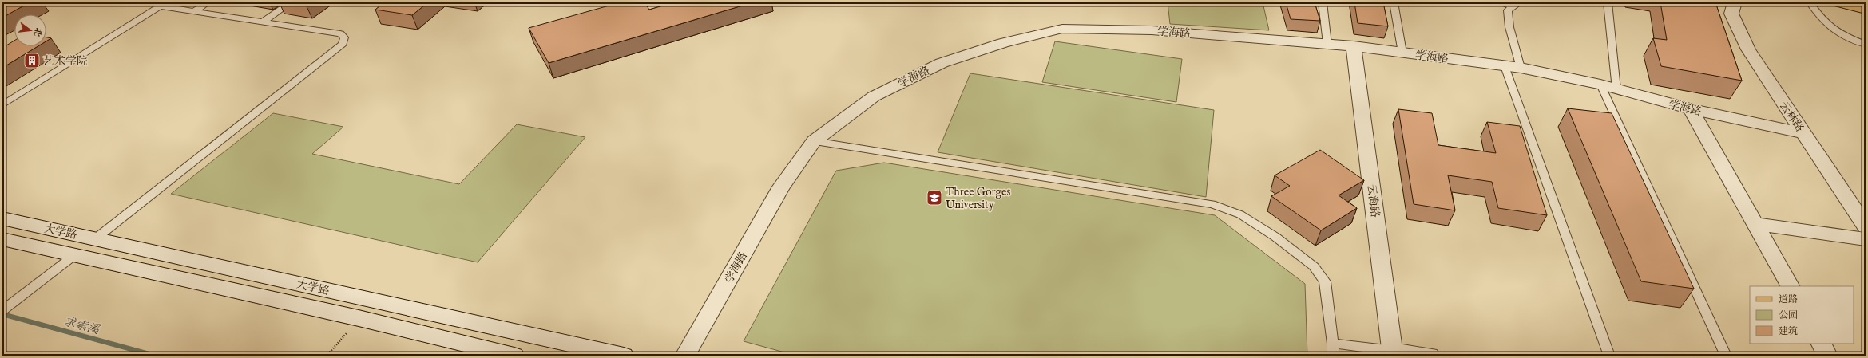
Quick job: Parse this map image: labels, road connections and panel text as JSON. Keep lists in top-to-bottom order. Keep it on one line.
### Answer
{"streets":{"street":["学海路","云林路","云海路","大学路"]},"crossings":[["学海路","云林路"],["学海路","云海路"]],"water":["求索溪"],"places":{"building":["艺术学院"],"school or university":["Three Gorges University"]},"legend":["道路","公园","建筑"],"north":"right"}
